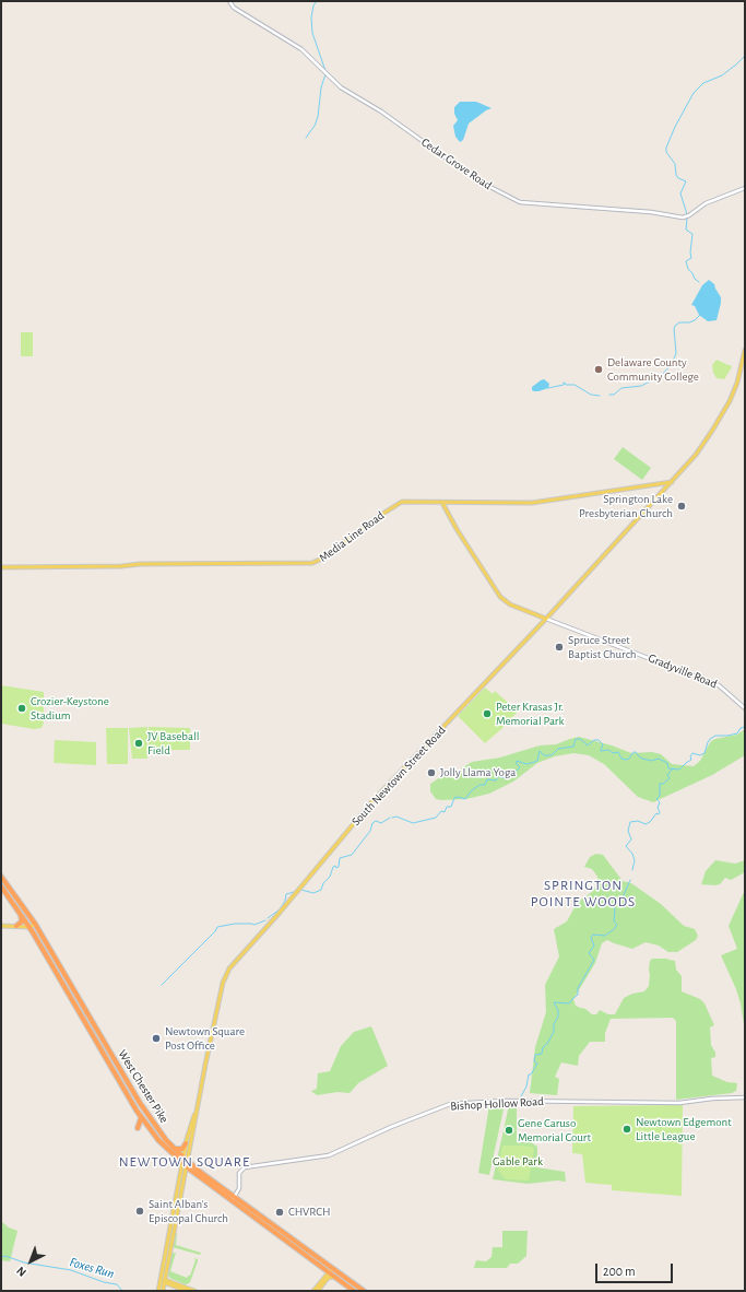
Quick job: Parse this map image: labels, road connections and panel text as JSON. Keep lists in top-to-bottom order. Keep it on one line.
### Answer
{"streets":{"highway":["West Chester Pike"],"main road":["Media Line Road","Gradyville Road","South Newtown Street Road"],"street":["Cedar Grove Road","Bishop Hollow Road"]},"crossings":[["Media Line Road","Gradyville Road"],["Media Line Road","South Newtown Street Road"],["Gradyville Road","South Newtown Street Road"],["West Chester Pike","Bishop Hollow Road"]],"districts":["SPRINGTON POINTE WOODS","NEWTOWN SQUARE"],"water":["Foxes Run"],"parks":["Gable Park"],"places":["Delaware County Community College","Springton Lake Presbyterian Church","Spruce Street Baptist Church","Crozier-Keystone Stadium","Peter Krasas Jr. Memorial Park","JV Baseball Field","Jolly Llama Yoga","Newtown Square Post Office","Newtown Edgemont Little League","Gene Caruso Memorial Court","Saint Alban's Episcopal Church","CHVRCH"],"scale_bar":"200 m","north":"bottom left"}
